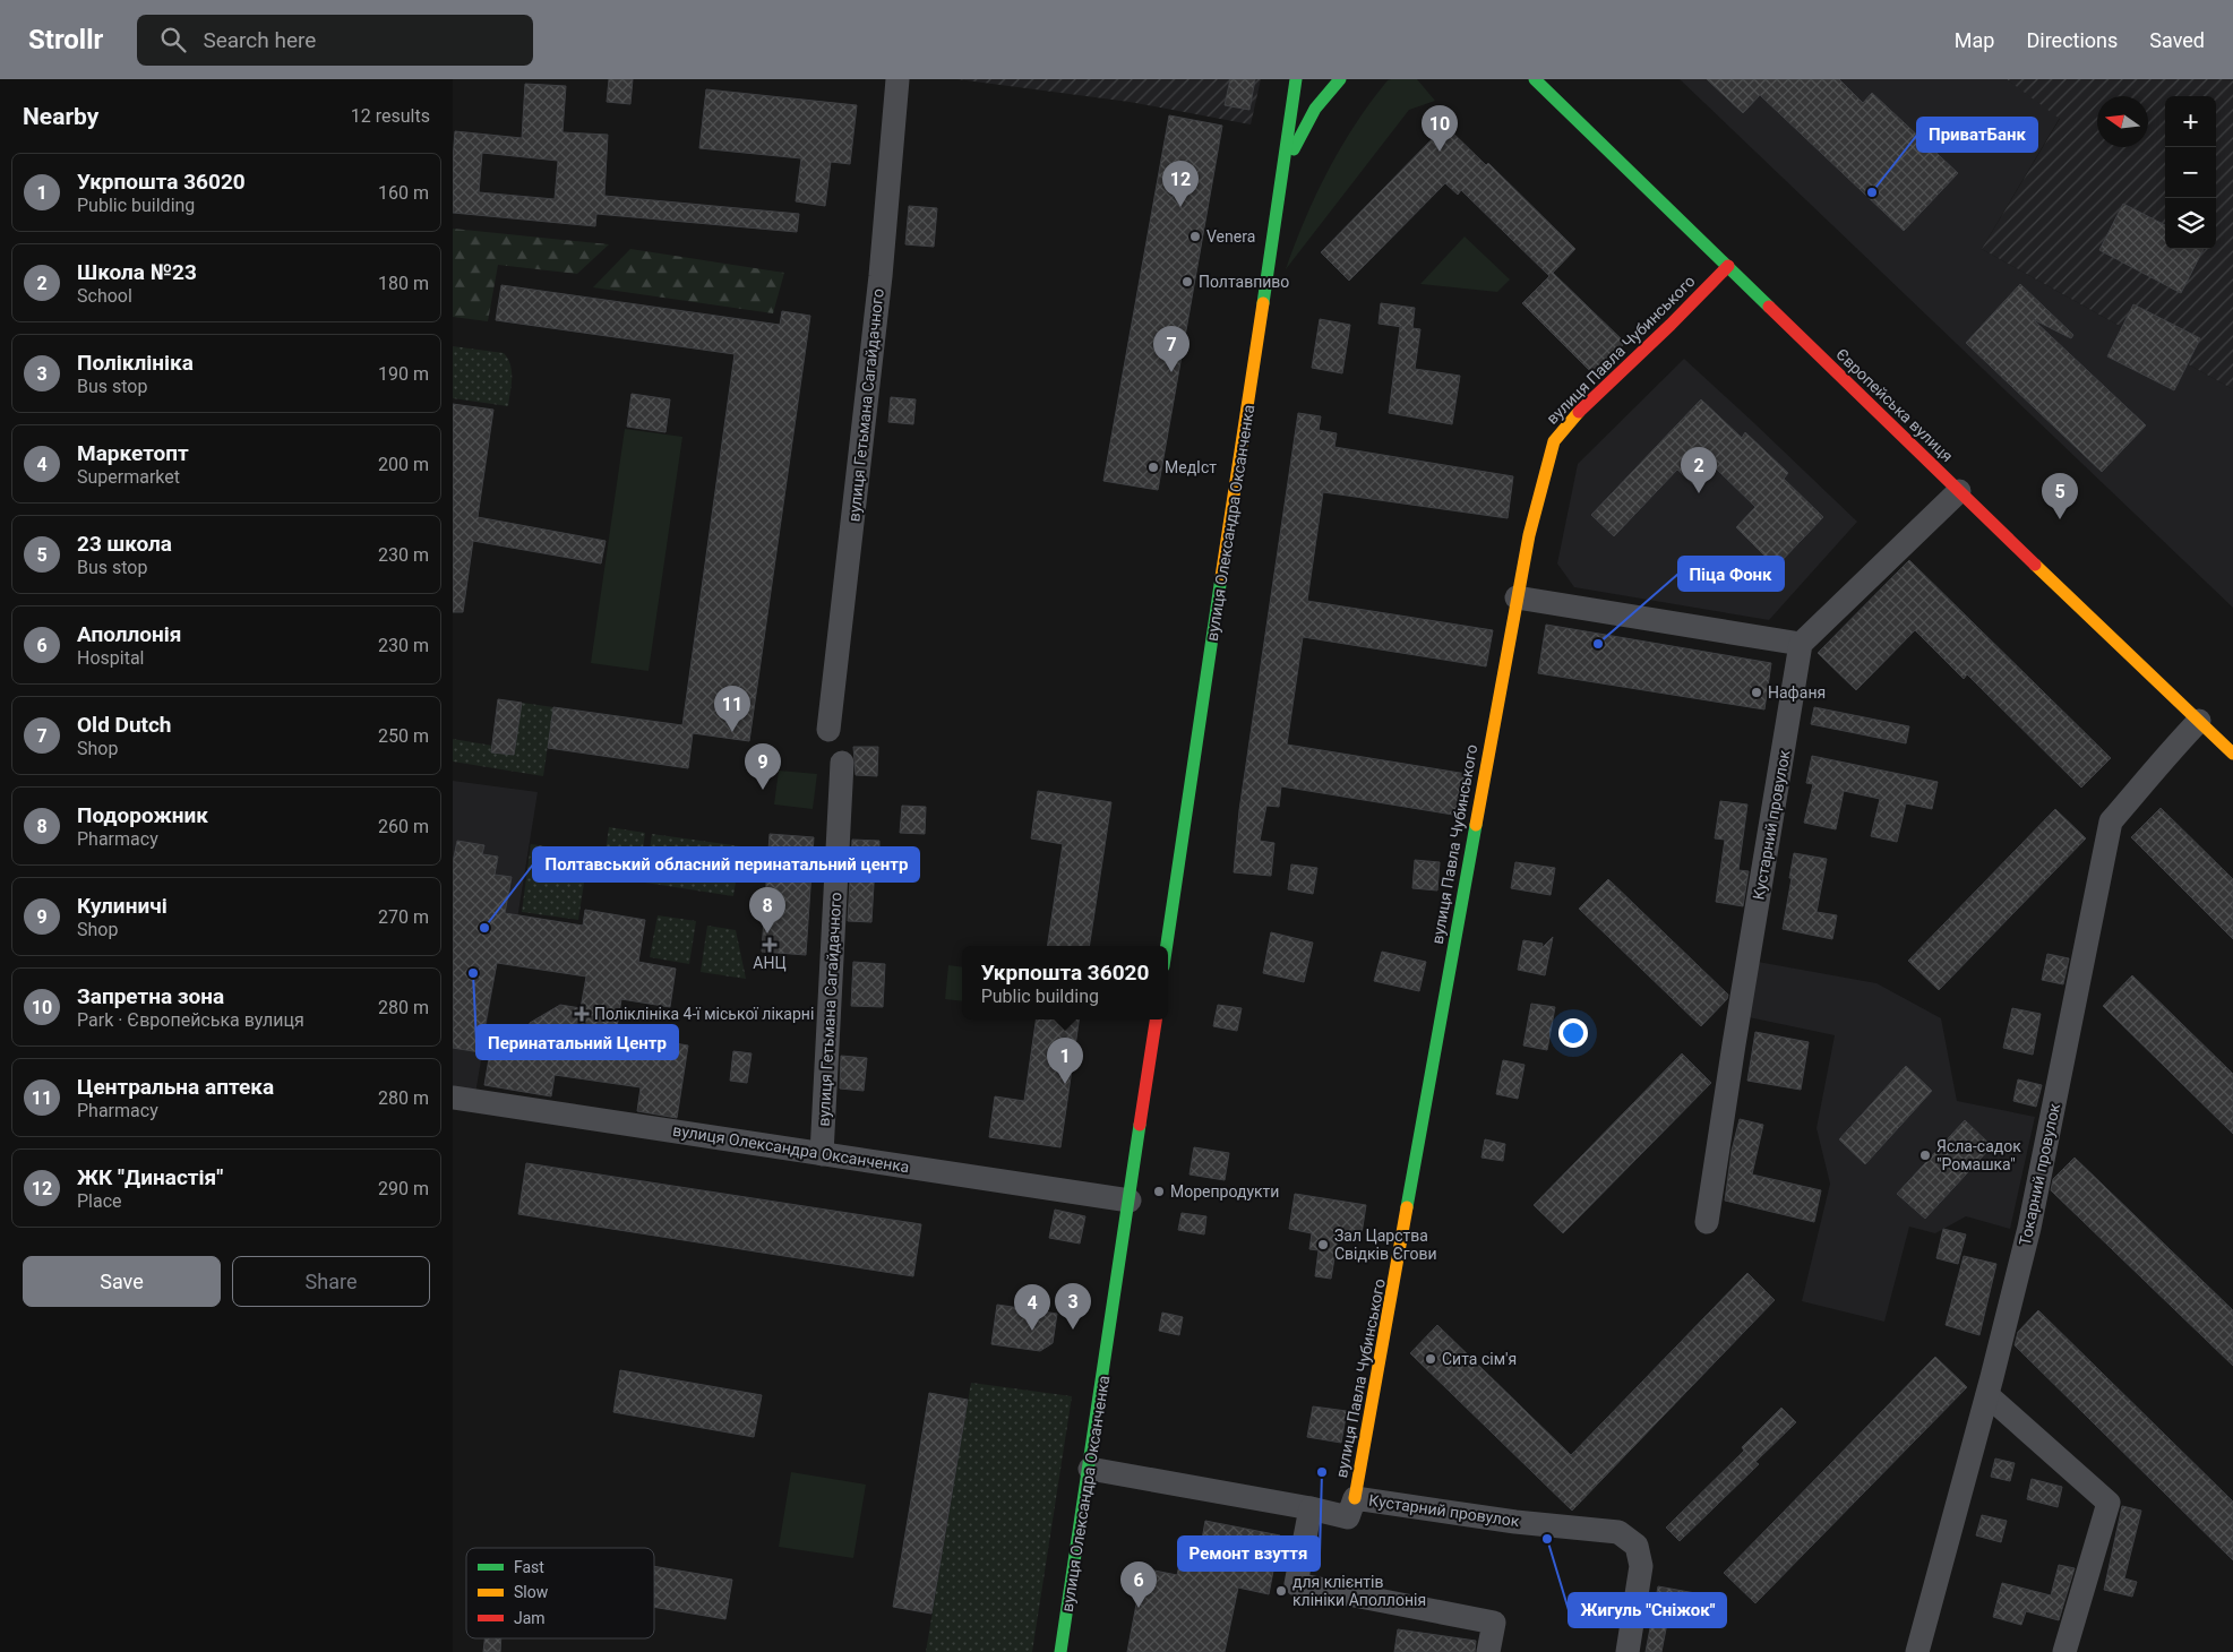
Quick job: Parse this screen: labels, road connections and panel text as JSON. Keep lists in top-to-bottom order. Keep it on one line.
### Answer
{"streets":{"main road":["вулиця Павла Чубинського","Європейська вулиця","вулиця Олександра Оксанченка"],"street":["вулиця Гетьмана Сагайдачного","Кустарний провулок","Токарний провулок"]},"crossings":[["вулиця Павла Чубинського","Європейська вулиця"],["вулиця Павла Чубинського","Кустарний провулок"],["вулиця Гетьмана Сагайдачного","вулиця Олександра Оксанченка"],["Європейська вулиця","Токарний провулок"],["вулиця Олександра Оксанченка","Кустарний провулок"]],"places":{"other":["ПриватБанк","Venera","Полтавпиво","МедІст","Піца Фонк","Нафаня","Полтавський обласний перинатальний центр","Перинатальний Центр","Ясла-садок \"Ромашка\"","Морепродукти","Зал Царства Cвідків Єгови","Сита сім'я","Ремонт взуття","Жигуль \"Сніжок\"","для клієнтів клініки Аполлонія"],"health":["АНЦ","Поліклініка 4-ї міської лікарні"]},"legend":["Fast","Slow","Jam"],"north":"left","page":{"header":"Strollr","search":"Search here","nav":["Map","Directions","Saved"],"heading":["Nearby","12 results"],"map_buttons":["+","−"],"pins":["10","12","7","2","5","11","9","8","1","3","4","6"],"list":[{"mark":"1","name":"Укрпошта 36020","note":"Public building","value":"160 m"},{"mark":"2","name":"Школа №23","note":"School","value":"180 m"},{"mark":"3","name":"Поліклініка","note":"Bus stop","value":"190 m"},{"mark":"4","name":"Маркетопт","note":"Supermarket","value":"200 m"},{"mark":"5","name":"23 школа","note":"Bus stop","value":"230 m"},{"mark":"6","name":"Аполлонія","note":"Hospital","value":"230 m"},{"mark":"7","name":"Old Dutch","note":"Shop","value":"250 m"},{"mark":"8","name":"Подорожник","note":"Pharmacy","value":"260 m"},{"mark":"9","name":"Кулиничі","note":"Shop","value":"270 m"},{"mark":"10","name":"Запретна зона","note":"Park · Європейська вулиця","value":"280 m"},{"mark":"11","name":"Центральна аптека","note":"Pharmacy","value":"280 m"},{"mark":"12","name":"ЖК \"Династія\"","note":"Place","value":"290 m"}],"popup":["Укрпошта 36020","Public building"],"buttons":["Save","Share"]}}
